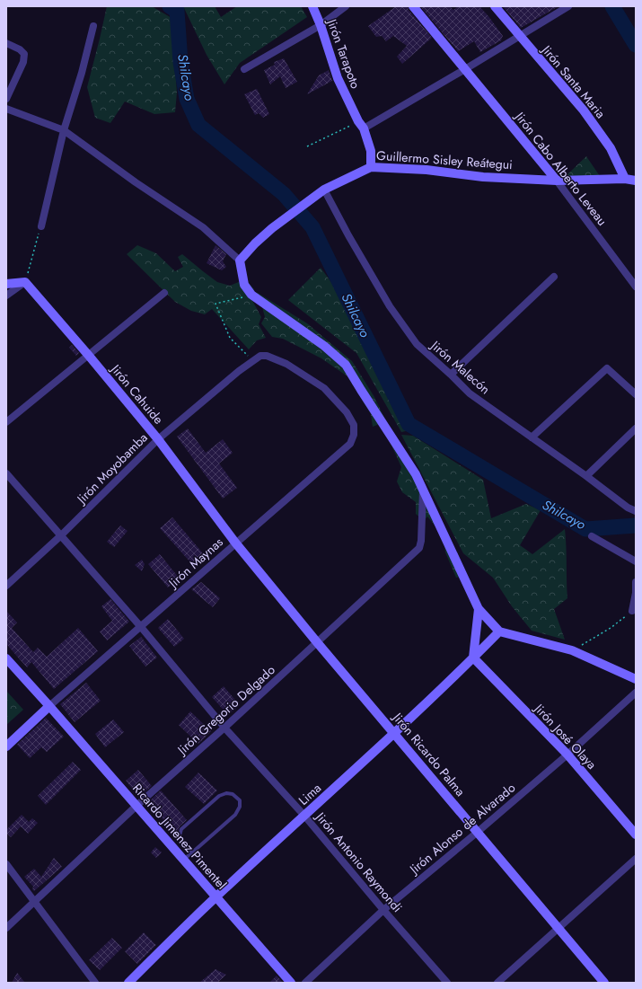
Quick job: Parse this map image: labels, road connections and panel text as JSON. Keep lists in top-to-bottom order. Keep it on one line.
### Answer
{"streets":{"street":["Jirón Tarapoto","Jirón Santa Maria","Guillermo Sisley Reátegui","Jirón Cabo Alberto Leveau","Jirón Malecón","Jirón Cahuide","Jirón Moyobamba","Jirón Maynas","Jirón Gregorio Delgado","Jirón José Olaya","Jirón Ricardo Palma","Lima","Jirón Alonso de Alvarado","Ricardo Jimenez Pimentel","Jirón Antonio Raymondi"]},"crossings":[["Jirón Tarapoto","Guillermo Sisley Reátegui"],["Jirón Santa Maria","Guillermo Sisley Reátegui"],["Guillermo Sisley Reátegui","Jirón Cabo Alberto Leveau"],["Guillermo Sisley Reátegui","Jirón Malecón"],["Jirón Cahuide","Jirón Moyobamba"],["Jirón Cahuide","Jirón Maynas"],["Jirón Cahuide","Jirón Ricardo Palma"],["Jirón Moyobamba","Jirón Maynas"],["Jirón Moyobamba","Jirón Antonio Raymondi"],["Jirón Maynas","Jirón Ricardo Palma"],["Jirón Maynas","Ricardo Jimenez Pimentel"],["Jirón Maynas","Jirón Antonio Raymondi"],["Jirón Gregorio Delgado","Jirón Ricardo Palma"],["Jirón Gregorio Delgado","Ricardo Jimenez Pimentel"],["Jirón Gregorio Delgado","Jirón Antonio Raymondi"],["Jirón José Olaya","Lima"],["Jirón José Olaya","Jirón Alonso de Alvarado"],["Jirón Ricardo Palma","Lima"],["Jirón Ricardo Palma","Jirón Alonso de Alvarado"],["Lima","Ricardo Jimenez Pimentel"],["Lima","Jirón Antonio Raymondi"],["Jirón Alonso de Alvarado","Jirón Antonio Raymondi"]],"water":["Shilcayo"]}
